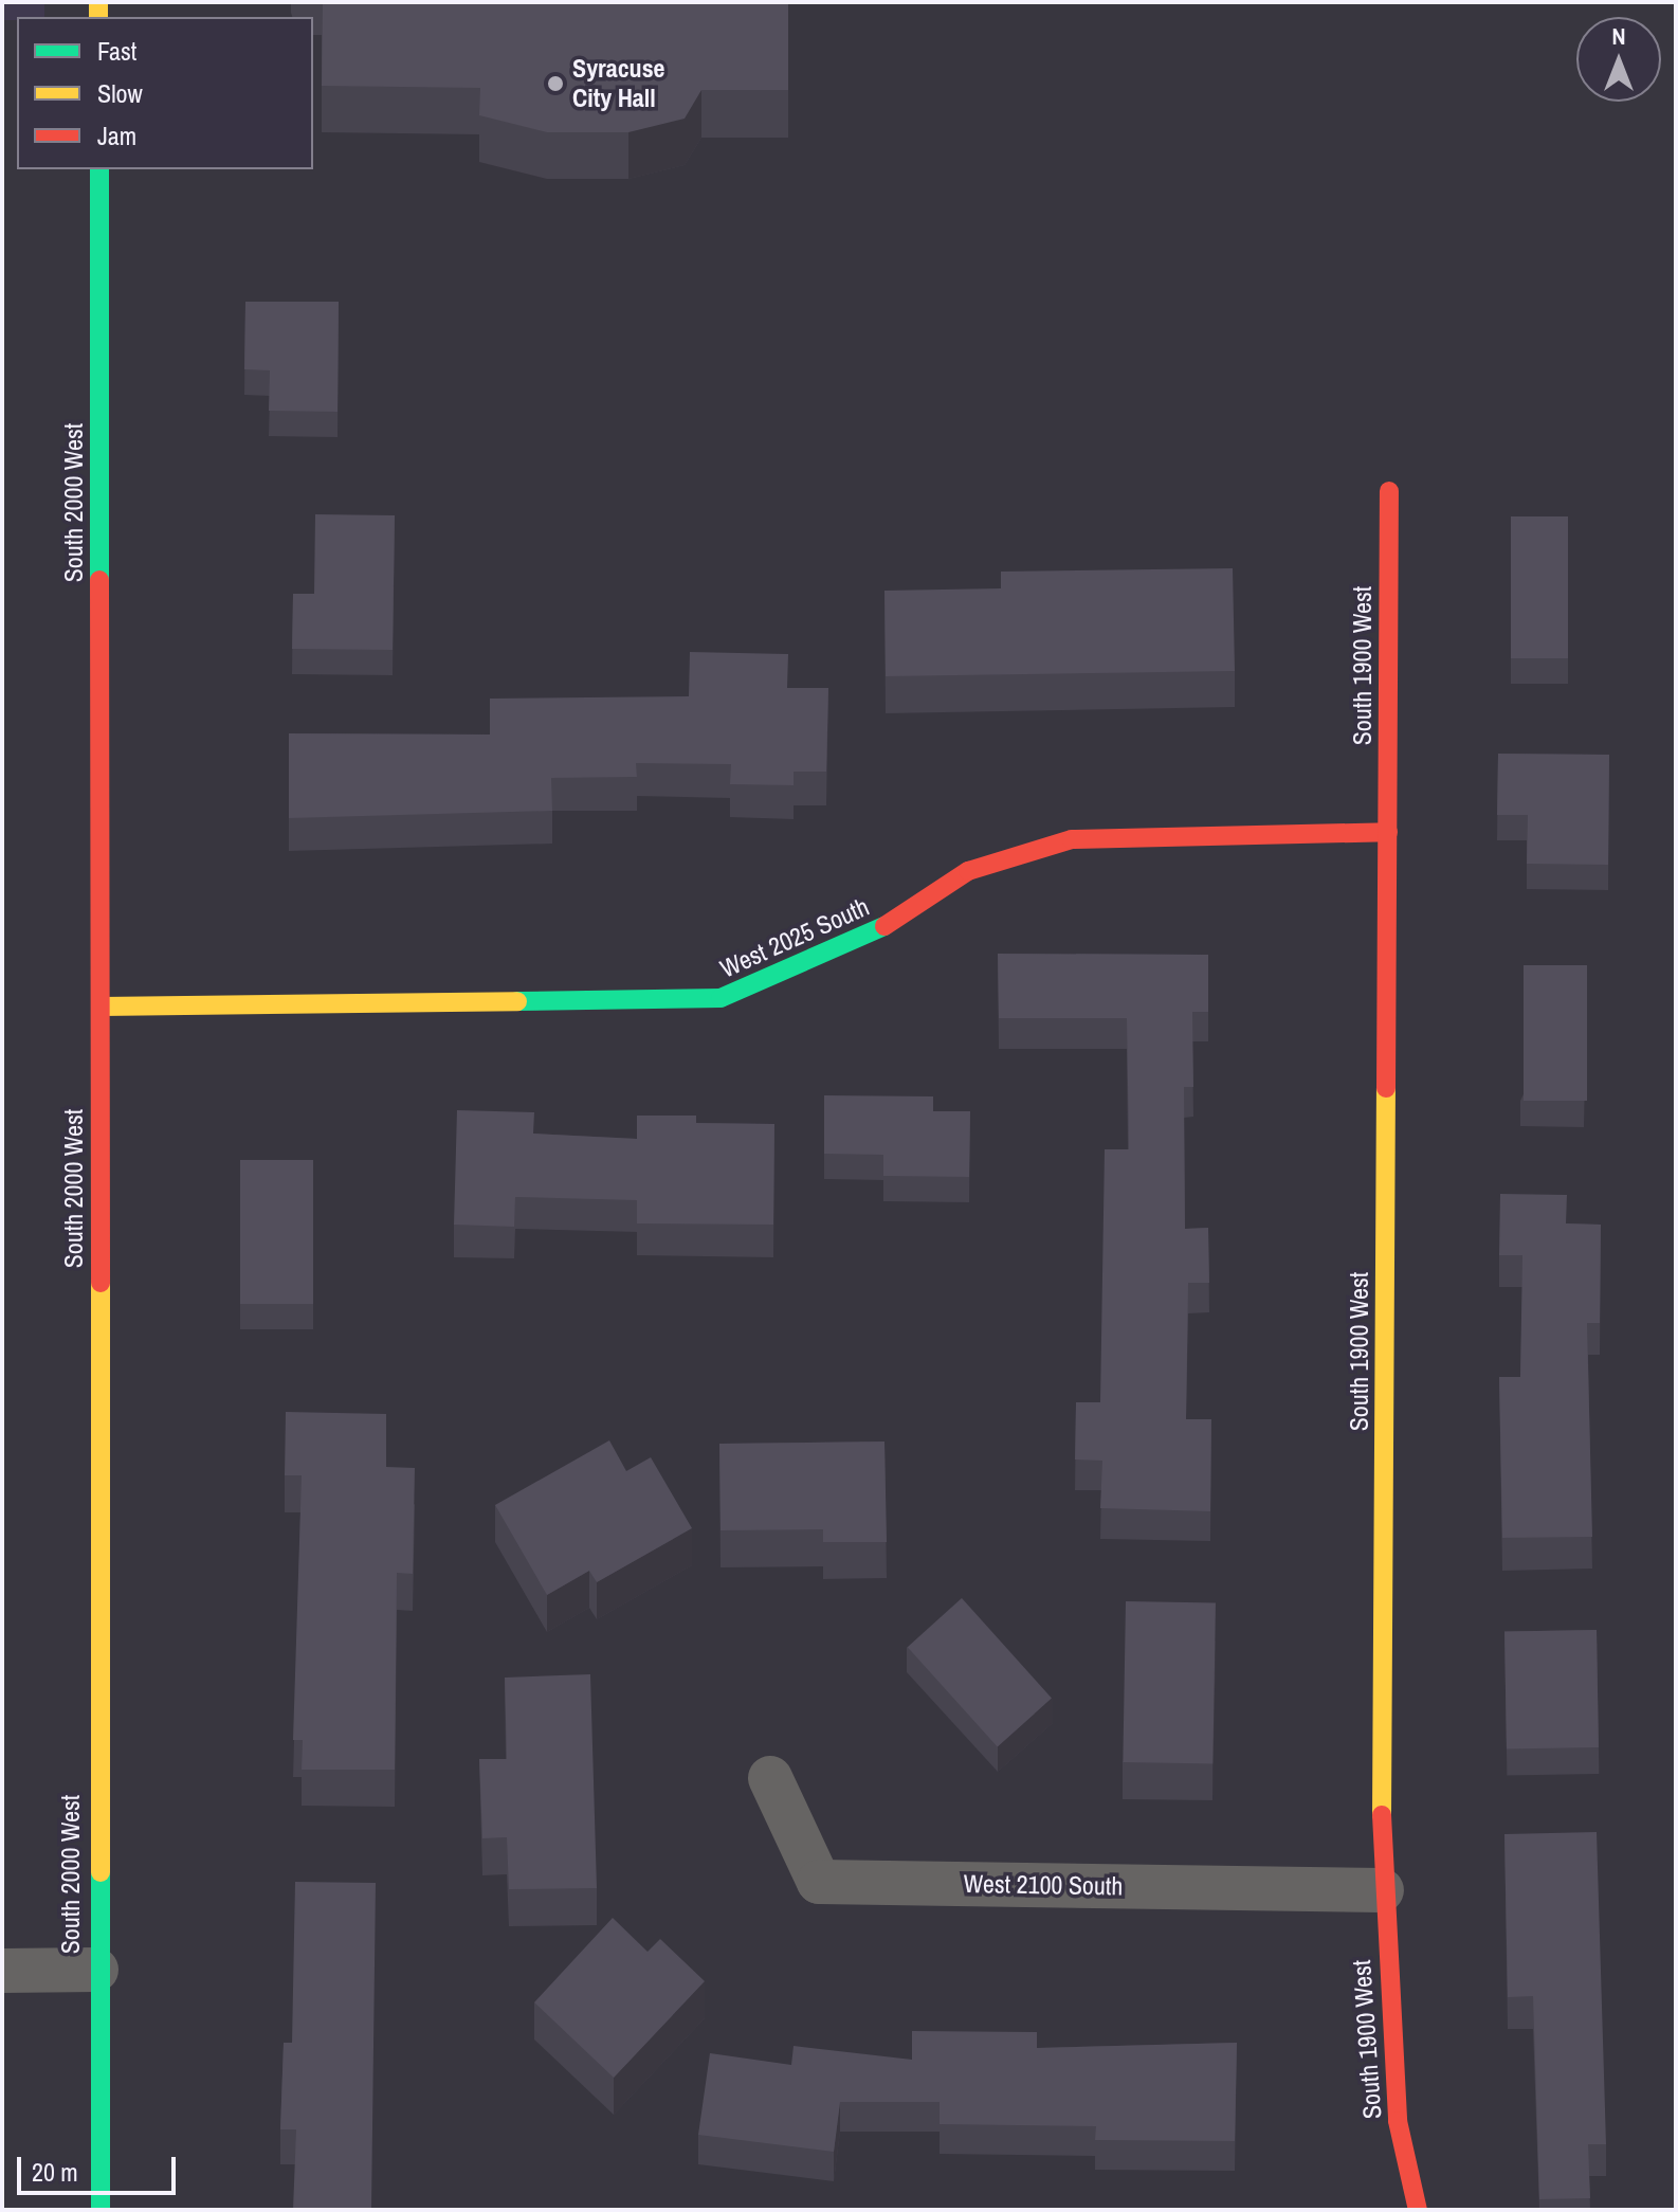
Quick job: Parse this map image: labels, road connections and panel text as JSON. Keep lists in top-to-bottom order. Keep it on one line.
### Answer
{"streets":{"street":["South 2000 West","South 1900 West","West 2025 South","West 2100 South"]},"crossings":[["South 2000 West","West 2025 South"],["South 1900 West","West 2025 South"],["South 1900 West","West 2100 South"]],"places":["Syracuse City Hall"],"legend":["Fast","Slow","Jam"],"scale_bar":"20 m","north":"top"}
